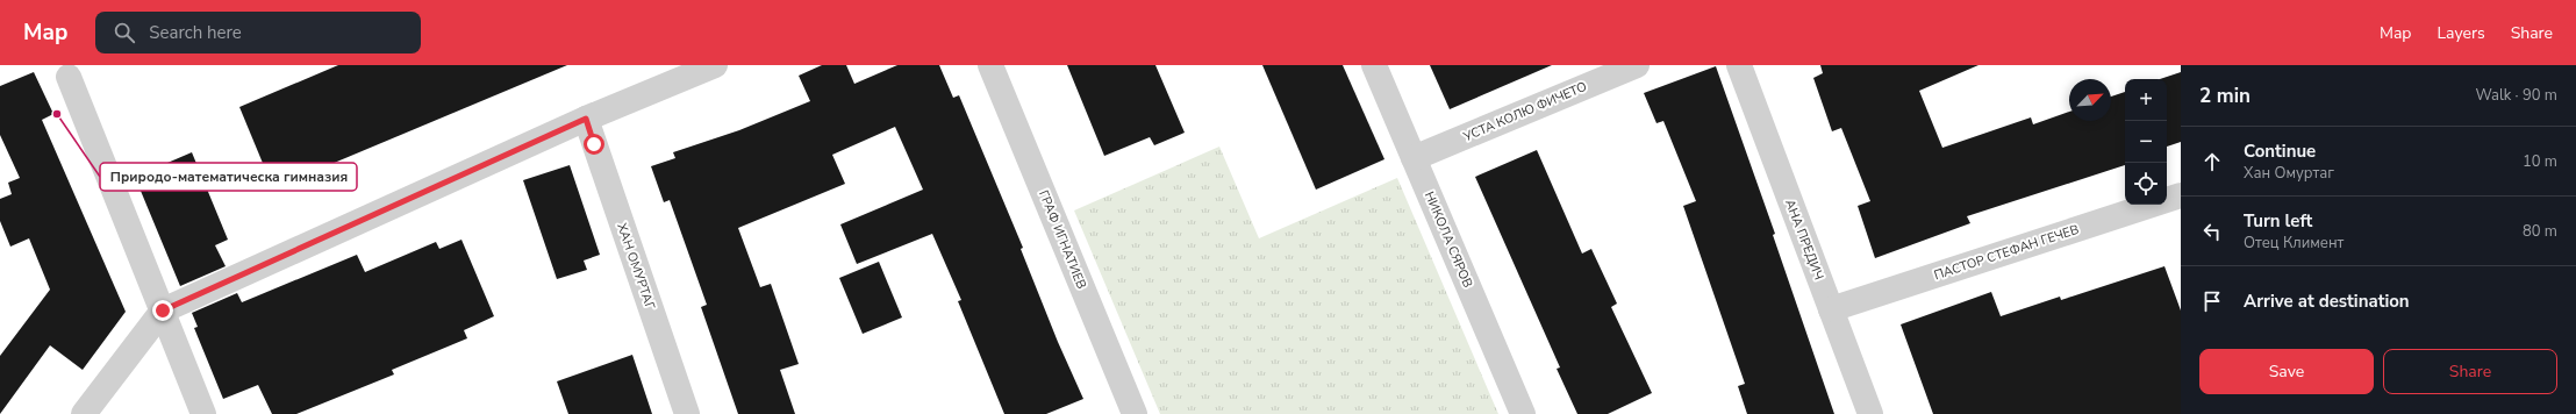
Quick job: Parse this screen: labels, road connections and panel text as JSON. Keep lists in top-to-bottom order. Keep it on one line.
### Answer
{"streets":{"street":["УСТА КОЛЮ ФИЧЕТО","ГРАФ ИГНАТИЕВ","НИКОЛА СЯРОВ","АНА ПРЕДИЧ","ПАСТОР СТЕФАН ГЕЧЕВ","ХАН ОМУРТАГ"]},"crossings":[["УСТА КОЛЮ ФИЧЕТО","НИКОЛА СЯРОВ"],["АНА ПРЕДИЧ","ПАСТОР СТЕФАН ГЕЧЕВ"]],"places":["Природо-математическа гимназия"],"north":"top right","page":{"header":"Map","search":"Search here","nav":["Map","Layers","Share"],"heading":["2 min","Walk · 90 m"],"map_buttons":["+","−"],"list":[["Continue","Хан Омуртаг","10 m"],["Turn left","Отец Климент","80 m"],"Arrive at destination"],"buttons":["Save","Share"]}}
